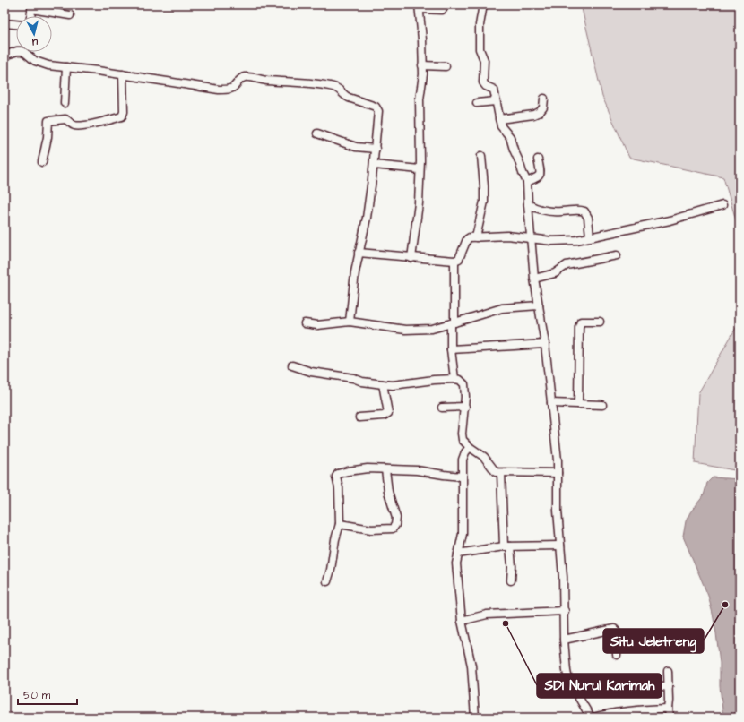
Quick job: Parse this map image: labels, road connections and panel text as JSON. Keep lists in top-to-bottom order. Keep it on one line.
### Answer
{"places":["Situ Jeletreng","SDI Nurul Karimah"],"scale_bar":"50 m","north":"bottom"}
